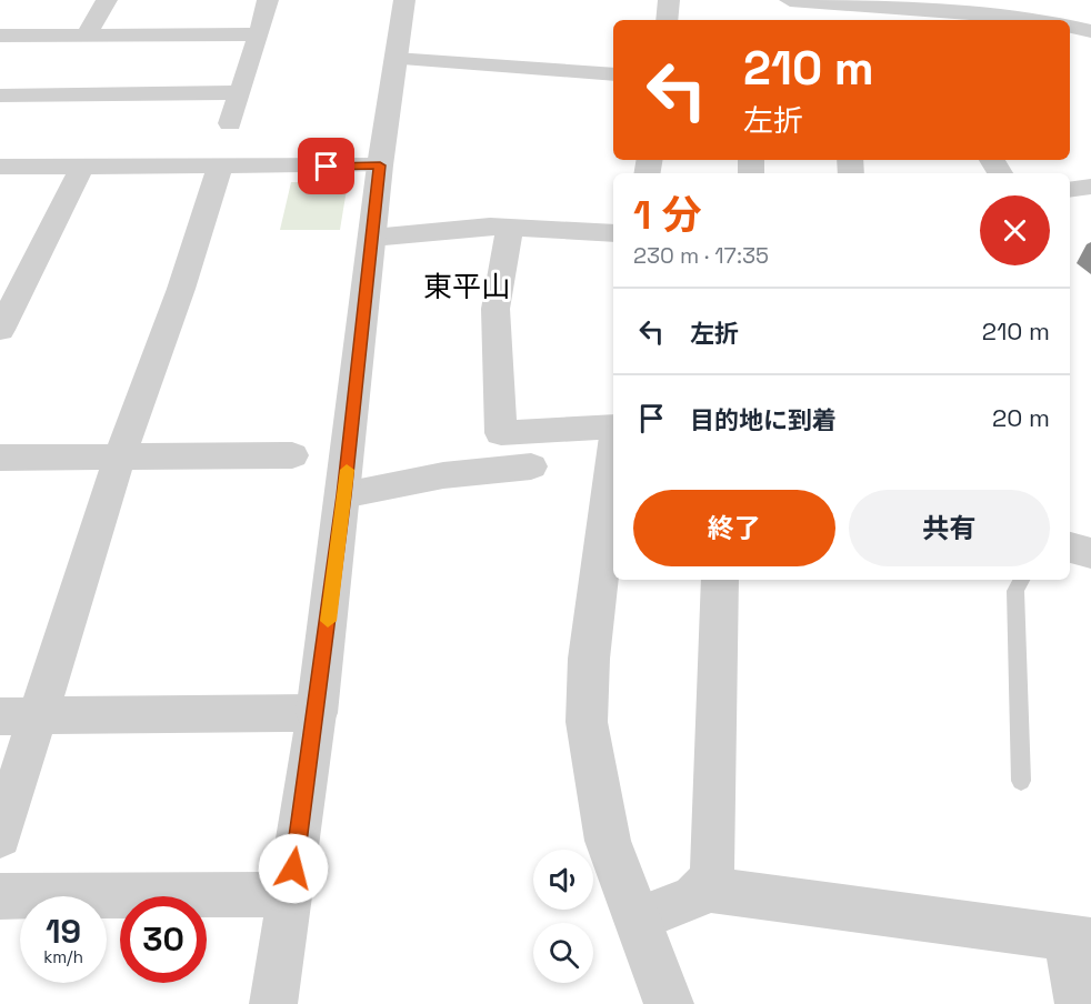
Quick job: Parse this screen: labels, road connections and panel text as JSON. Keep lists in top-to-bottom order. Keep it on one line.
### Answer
{"districts":["東平山"],"page":{"turn":["210 m","左折"],"heading":["1 分","230 m · 17:35"],"list":[{"name":"左折","value":"210 m"},{"name":"目的地に到着","value":"20 m"}],"buttons":["終了","共有"],"speed":"19 km/h","limit":"30"}}
